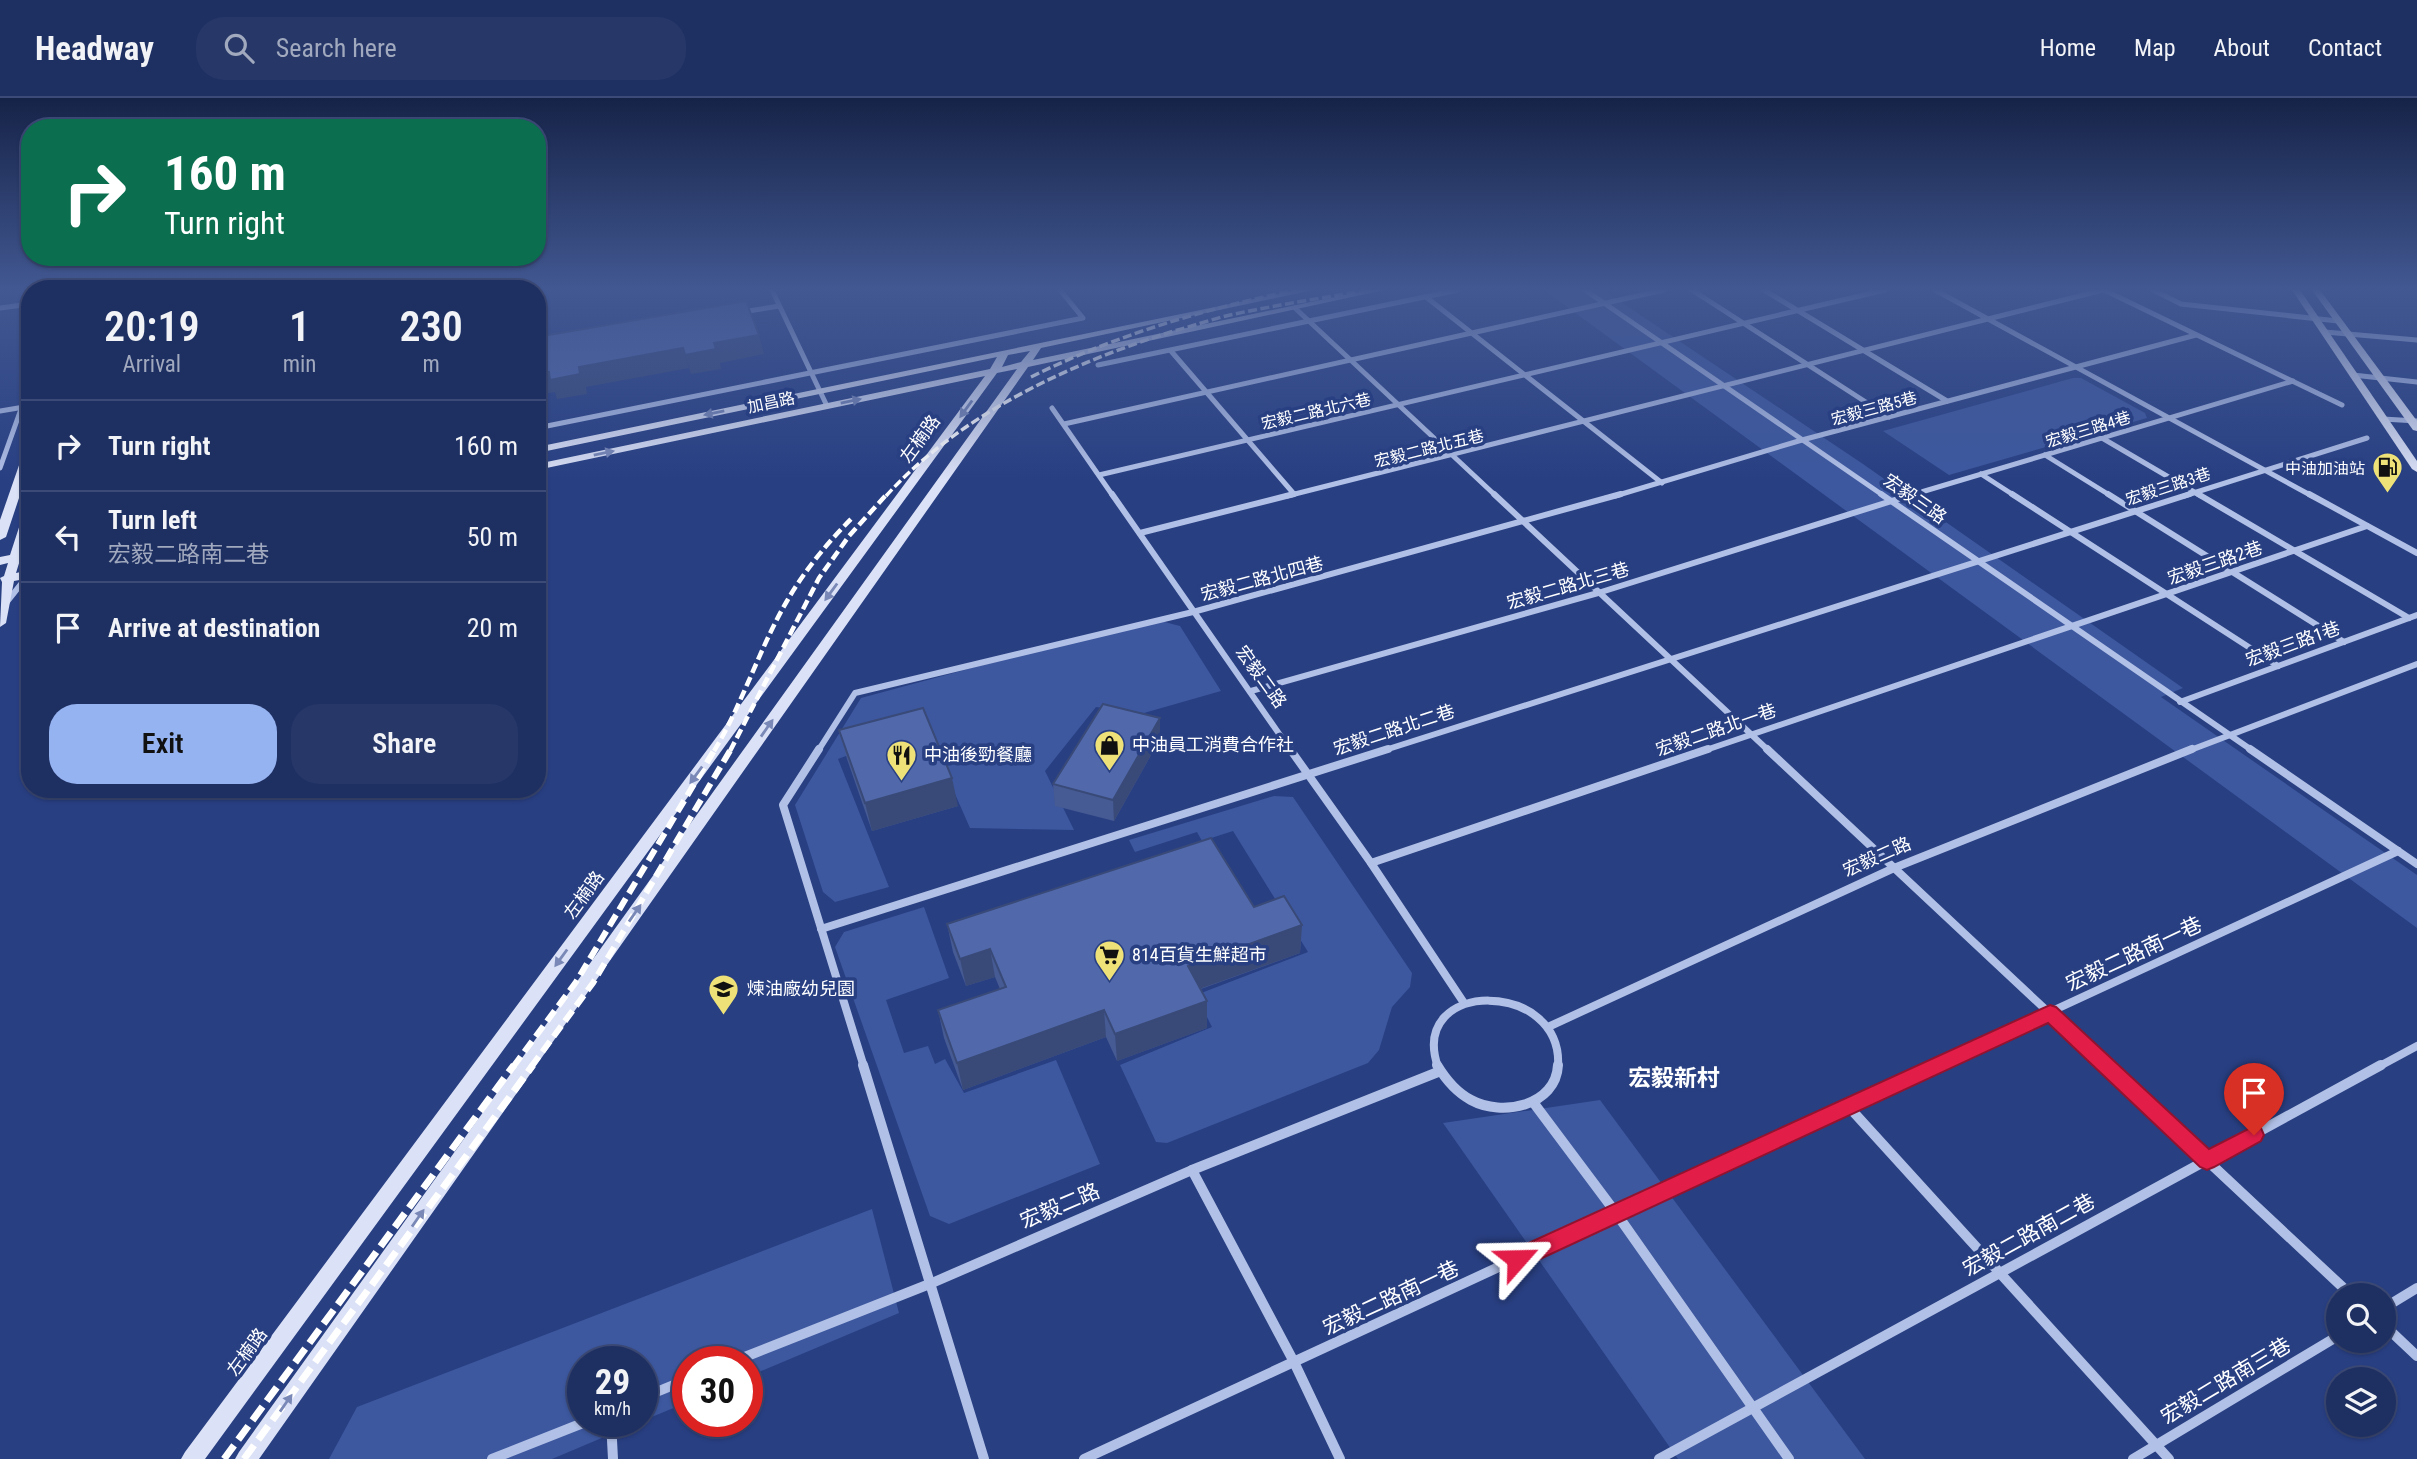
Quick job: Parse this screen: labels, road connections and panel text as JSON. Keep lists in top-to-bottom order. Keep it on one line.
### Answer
{"streets":{"street":["加昌路","宏毅三路5巷","宏毅二路北六巷","宏毅三路4巷","左楠路","宏毅二路北五巷","宏毅三路3巷","宏毅三路","宏毅三路2巷","宏毅二路北四巷","宏毅二路北三巷","宏毅三路1巷","宏毅二路","宏毅二路北二巷","宏毅二路北一巷","宏毅二路南一巷","宏毅二路南二巷","宏毅二路南三巷"]},"crossings":[["加昌路","左楠路"],["宏毅三路5巷","宏毅三路"],["宏毅三路5巷","宏毅二路北四巷"],["宏毅二路北六巷","宏毅二路"],["宏毅三路4巷","宏毅三路"],["宏毅三路4巷","宏毅二路北三巷"],["宏毅二路北五巷","宏毅三路"],["宏毅二路北五巷","宏毅二路"],["宏毅三路3巷","宏毅三路"],["宏毅三路3巷","宏毅二路北二巷"],["宏毅三路","宏毅三路2巷"],["宏毅三路","宏毅二路北四巷"],["宏毅三路","宏毅二路北三巷"],["宏毅三路","宏毅三路1巷"],["宏毅三路","宏毅二路"],["宏毅三路","宏毅二路北二巷"],["宏毅三路","宏毅二路北一巷"],["宏毅三路","宏毅二路南一巷"],["宏毅三路2巷","宏毅二路北一巷"],["宏毅二路北四巷","宏毅二路"],["宏毅二路北四巷","宏毅二路北二巷"],["宏毅二路北三巷","宏毅二路"],["宏毅二路","宏毅二路北二巷"],["宏毅二路","宏毅二路北一巷"]],"districts":["宏毅新村"],"places":{"fuel station":["中油加油站"],"shop":["中油員工消費合作社"],"restaurant":["中油後勁餐廳"],"supermarket":["814百貨生鮮超市"],"school or university":["煉油廠幼兒園"]},"page":{"header":"Headway","search":"Search here","nav":["Home","Map","About","Contact"],"turn":["160 m","Turn right"],"eta":["20:19","Arrival","1","min","230","m"],"list":[{"name":"Turn right","value":"160 m"},{"name":"Turn left","note":"宏毅二路南二巷","value":"50 m"},{"name":"Arrive at destination","value":"20 m"}],"buttons":["Exit","Share"],"speed":"29 km/h","limit":"30"}}
